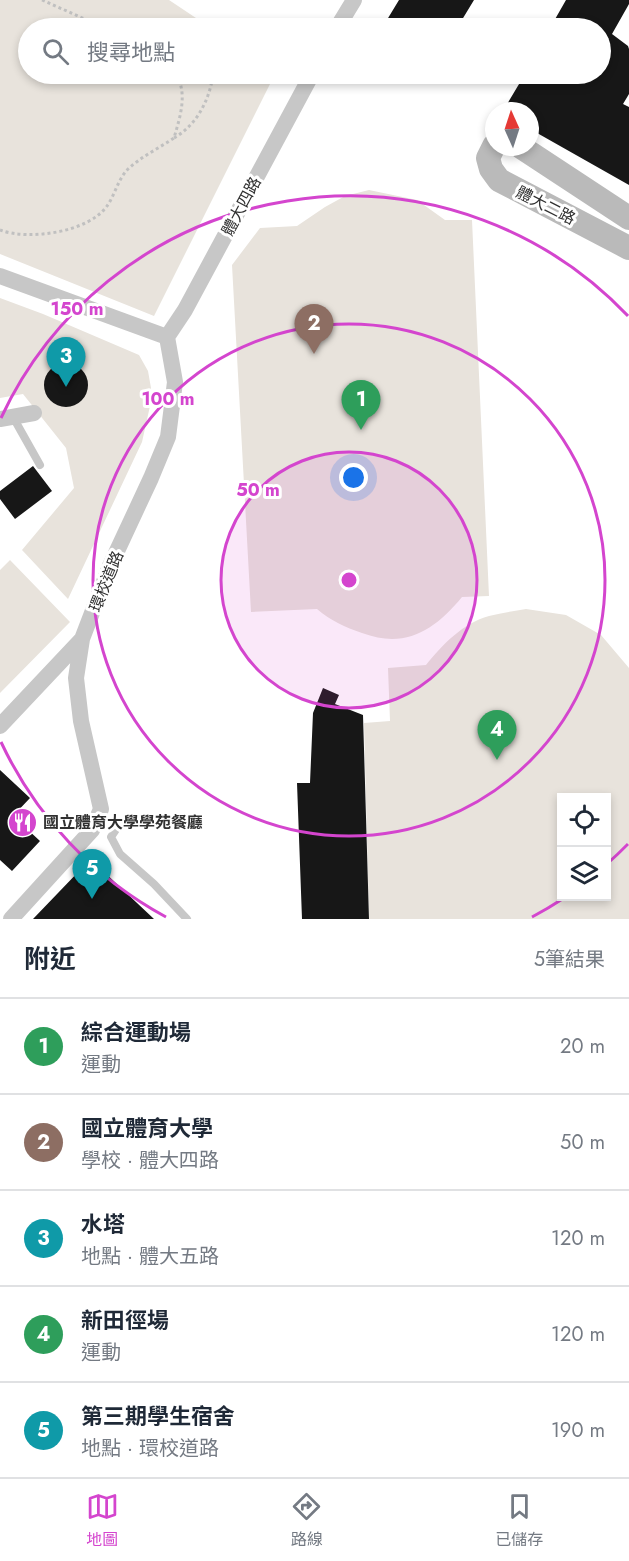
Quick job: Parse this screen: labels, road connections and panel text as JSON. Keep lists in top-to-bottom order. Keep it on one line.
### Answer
{"streets":{"street":["體大二路","體大四路","環校道路"]},"crossings":[["體大四路","環校道路"]],"places":{"restaurant":["國立體育大學學苑餐廳"]},"north":"top","page":{"search":"搜尋地點","pins":["2","3","1","4","5"],"heading":["附近","5筆結果"],"list":[{"mark":"1","name":"綜合運動場","note":"運動","value":"20 m"},{"mark":"2","name":"國立體育大學","note":"學校 · 體大四路","value":"50 m"},{"mark":"3","name":"水塔","note":"地點 · 體大五路","value":"120 m"},{"mark":"4","name":"新田徑場","note":"運動","value":"120 m"},{"mark":"5","name":"第三期學生宿舍","note":"地點 · 環校道路","value":"190 m"}],"nav":["地圖","路線","已儲存"]},"rings":["150 m","100 m","50 m"]}
